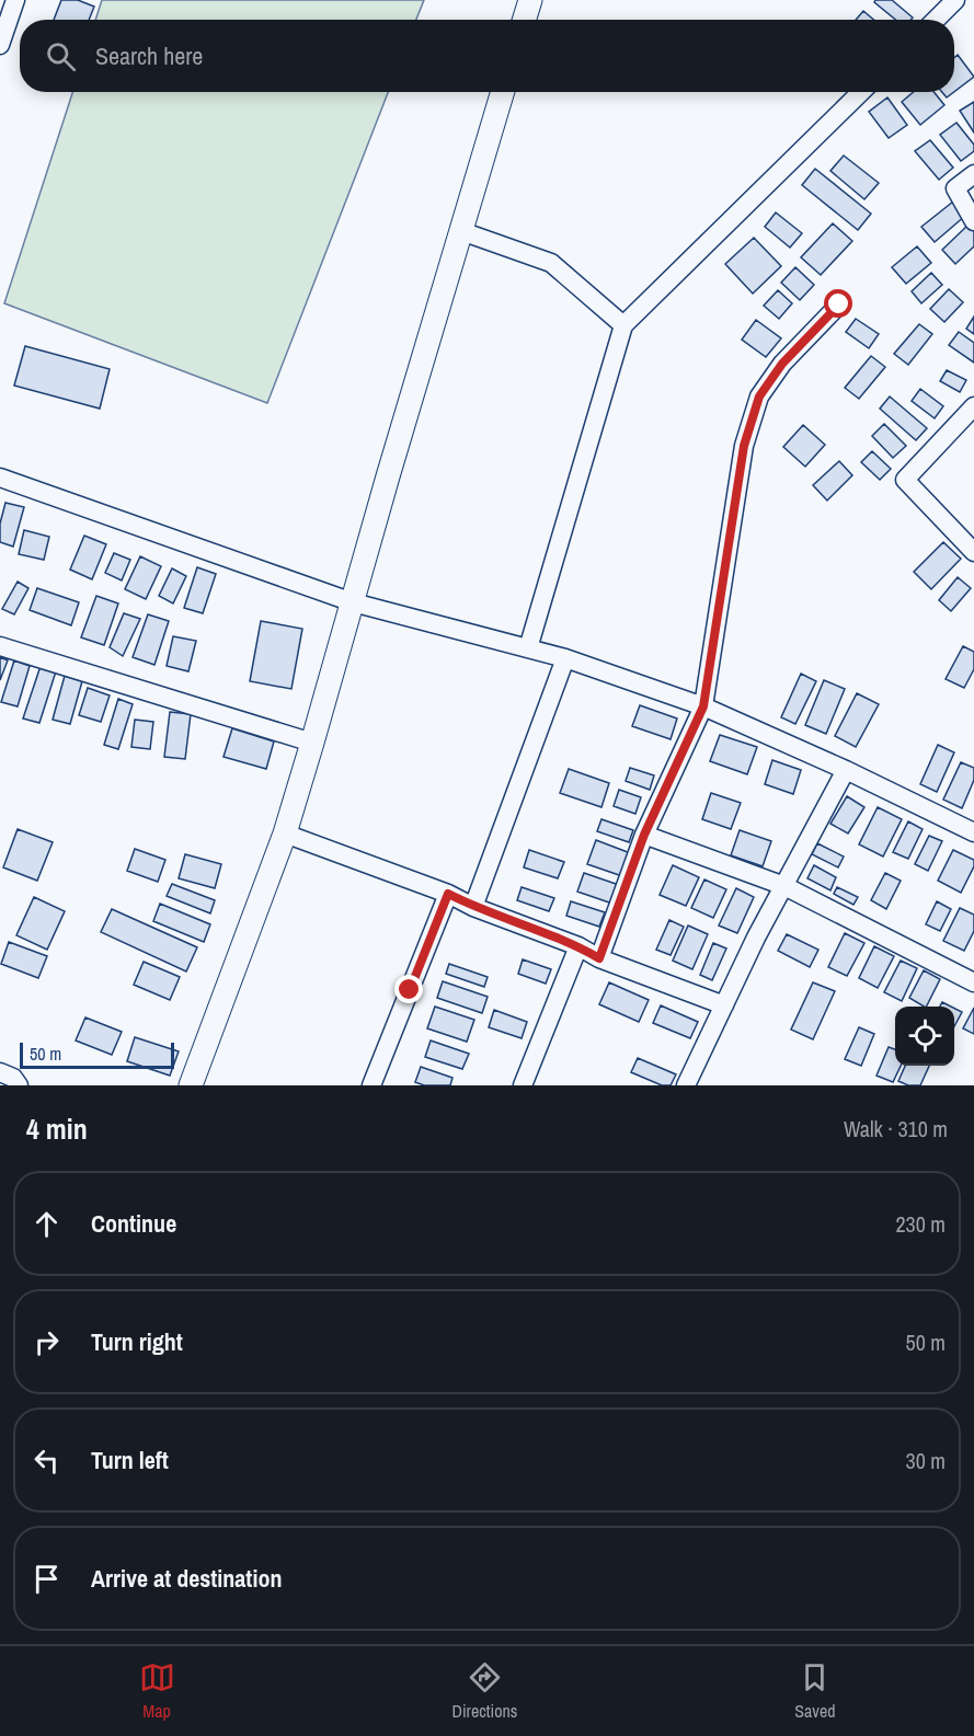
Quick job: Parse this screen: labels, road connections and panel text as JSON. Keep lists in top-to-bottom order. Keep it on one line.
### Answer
{"scale_bar":"50 m","page":{"search":"Search here","scale":"50 m","heading":["4 min","Walk · 310 m"],"list":[["Continue","230 m"],["Turn right","50 m"],["Turn left","30 m"],"Arrive at destination"],"nav":["Map","Directions","Saved"]}}
